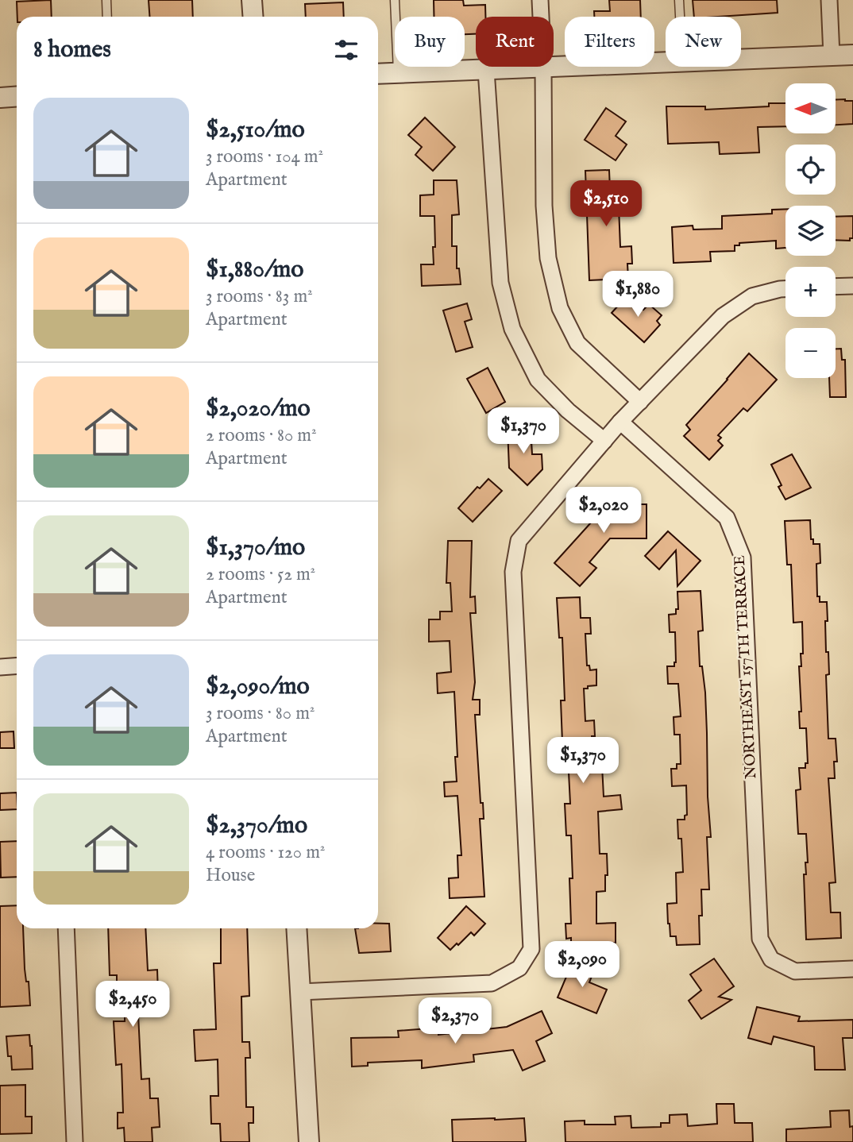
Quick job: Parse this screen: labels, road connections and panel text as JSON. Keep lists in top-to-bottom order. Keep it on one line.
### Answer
{"streets":{"street":["NORTHEAST 157TH TERRACE"]},"north":"left","page":{"chip":["Buy","Rent","Filters","New"],"heading":"8 homes","map_buttons":["+","−"],"list":[{"name":"$2,510/mo","note":"3 rooms · 104 m² · Apartment"},{"name":"$1,880/mo","note":"3 rooms · 83 m² · Apartment"},{"name":"$2,020/mo","note":"2 rooms · 80 m² · Apartment"},{"name":"$1,370/mo","note":"2 rooms · 52 m² · Apartment"},{"name":"$2,090/mo","note":"3 rooms · 80 m² · Apartment"},{"name":"$2,370/mo","note":"4 rooms · 120 m² · House"}],"price":["$2,510","$1,880","$1,370","$2,020","$1,370","$2,090","$2,450","$2,370"]}}
